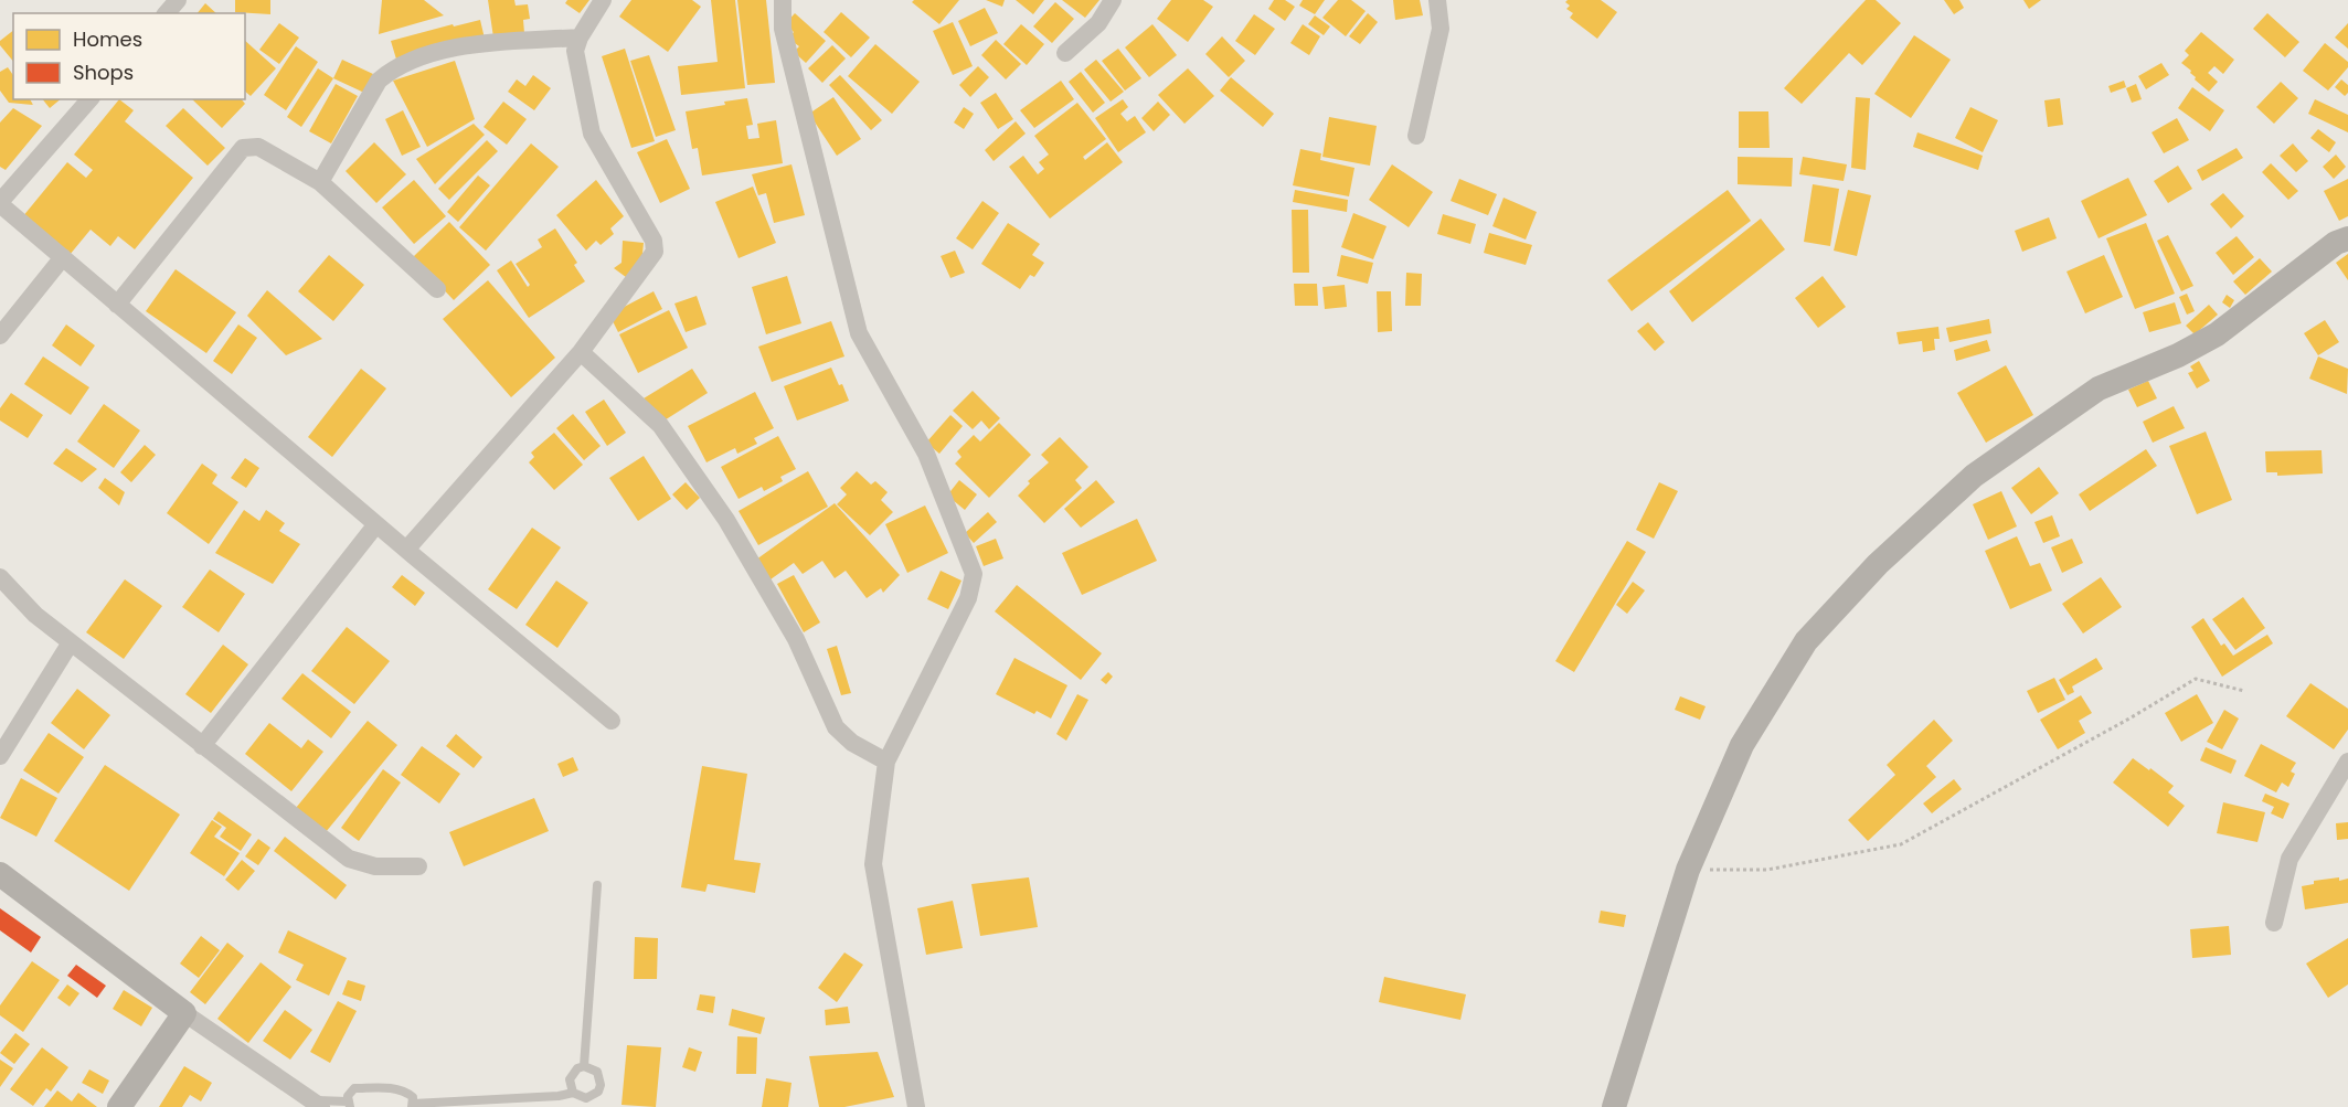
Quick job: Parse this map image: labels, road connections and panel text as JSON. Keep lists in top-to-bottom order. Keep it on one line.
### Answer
{"legend":["Homes","Shops"]}
